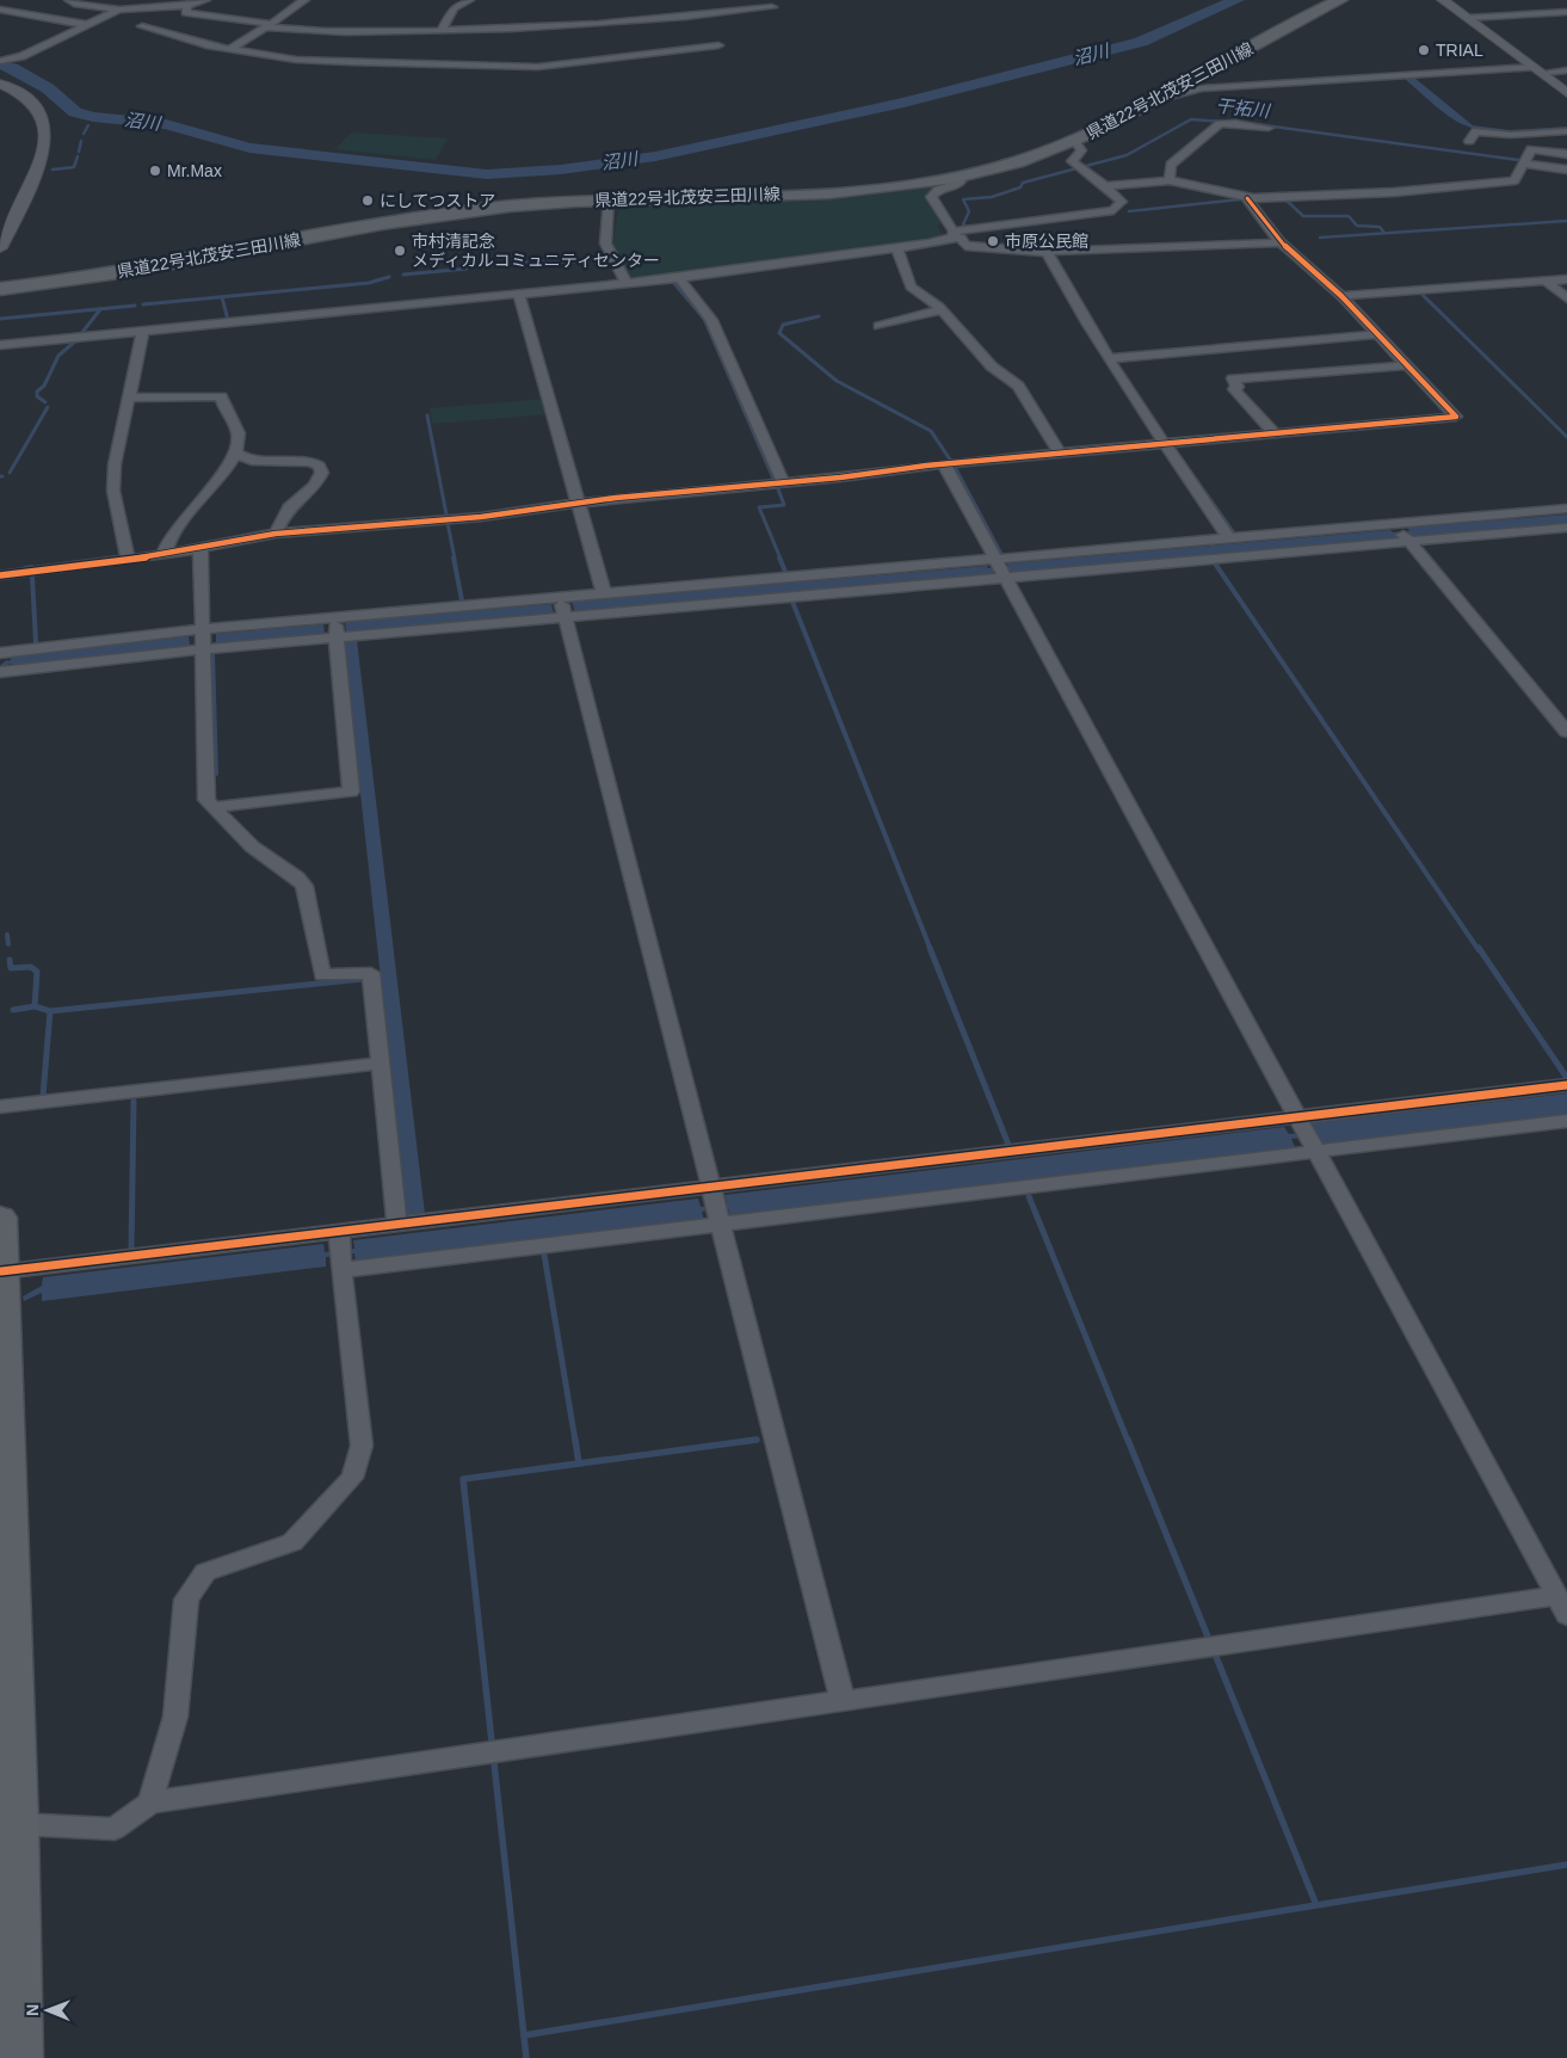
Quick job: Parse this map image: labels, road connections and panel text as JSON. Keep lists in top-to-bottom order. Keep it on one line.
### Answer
{"streets":{"main road":["県道22号北茂安三田川線"]},"water":["沼川","干拓川"],"places":["TRIAL","Mr.Max","にしてつストア","市原公民館","市村清記念 メディカルコミュニティセンター"],"north":"left"}
